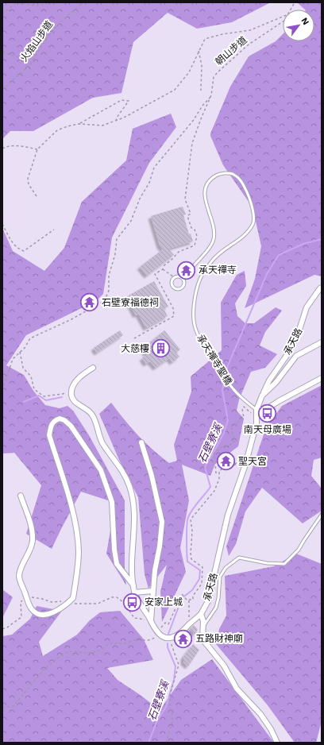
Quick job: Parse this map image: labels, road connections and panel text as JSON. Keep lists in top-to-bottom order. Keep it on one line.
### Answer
{"streets":{"street":["承天路"],"lane":["承天禪寺聖橋"],"path":["火焰山步道","朝山步道"]},"crossings":[["承天路","承天禪寺聖橋"]],"water":["石壁寮溪"],"places":{"temple":["承天禪寺","石壁寮福德祠","聖天宮","五路財神廟"],"building":["大慈樓"],"bus stop":["南天母廣場","安家上城"]},"north":"top right"}
